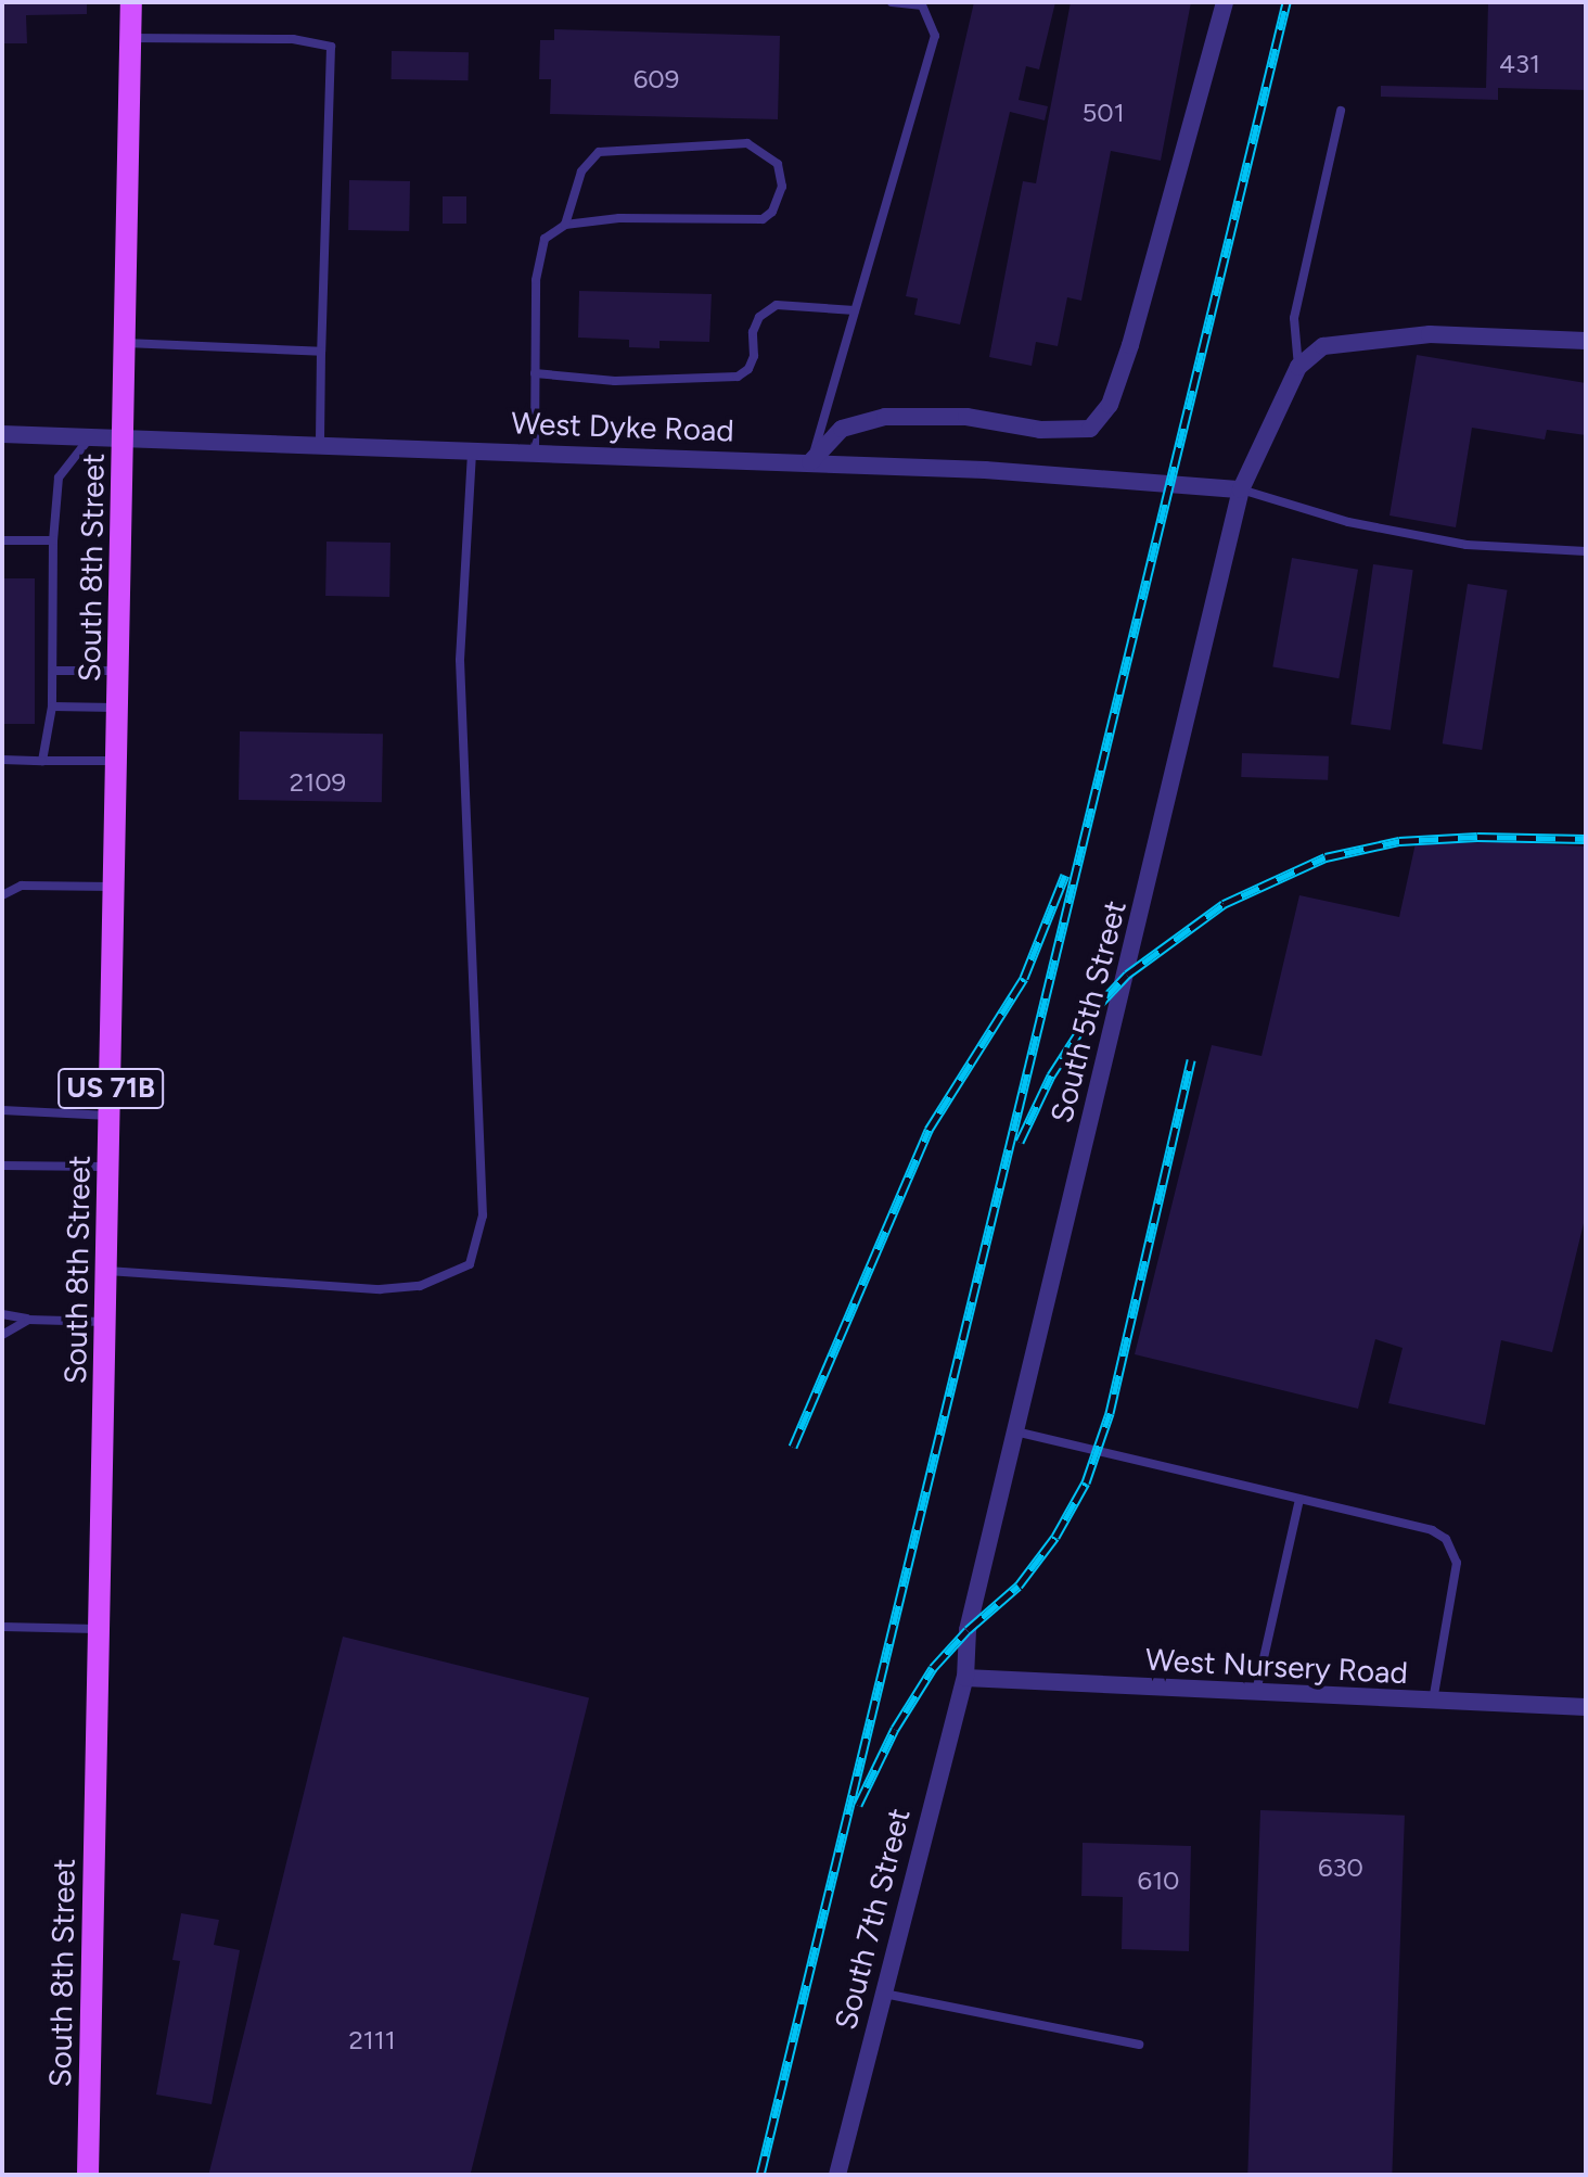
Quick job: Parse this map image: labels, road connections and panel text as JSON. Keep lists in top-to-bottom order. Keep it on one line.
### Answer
{"streets":{"main road":["South 8th Street","US 71B"],"street":["West Dyke Road","South 5th Street","West Nursery Road","South 7th Street"]},"crossings":[["West Dyke Road","South 8th Street"],["West Dyke Road","South 5th Street"],["South 5th Street","West Nursery Road"],["South 5th Street","South 7th Street"],["West Nursery Road","South 7th Street"]],"house_numbers":["431","609","501","2109","630","610","2111"]}
